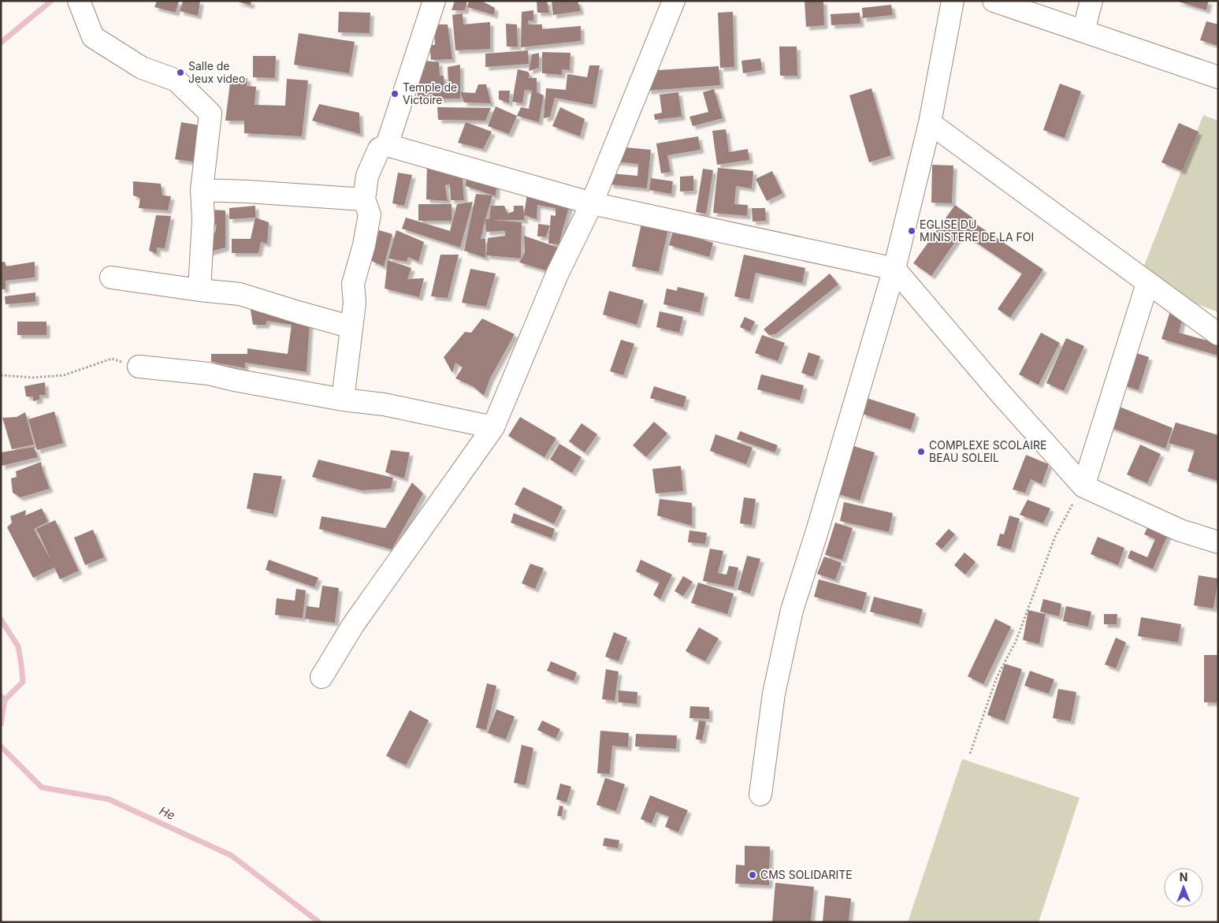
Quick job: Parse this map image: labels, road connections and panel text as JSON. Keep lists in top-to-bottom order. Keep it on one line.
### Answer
{"water":["He"],"places":["Salle de Jeux video","Temple de Victoire","EGLISE DU MINISTERE DE LA FOI","COMPLEXE SCOLAIRE BEAU SOLEIL","CMS SOLIDARITE"],"north":"top"}
